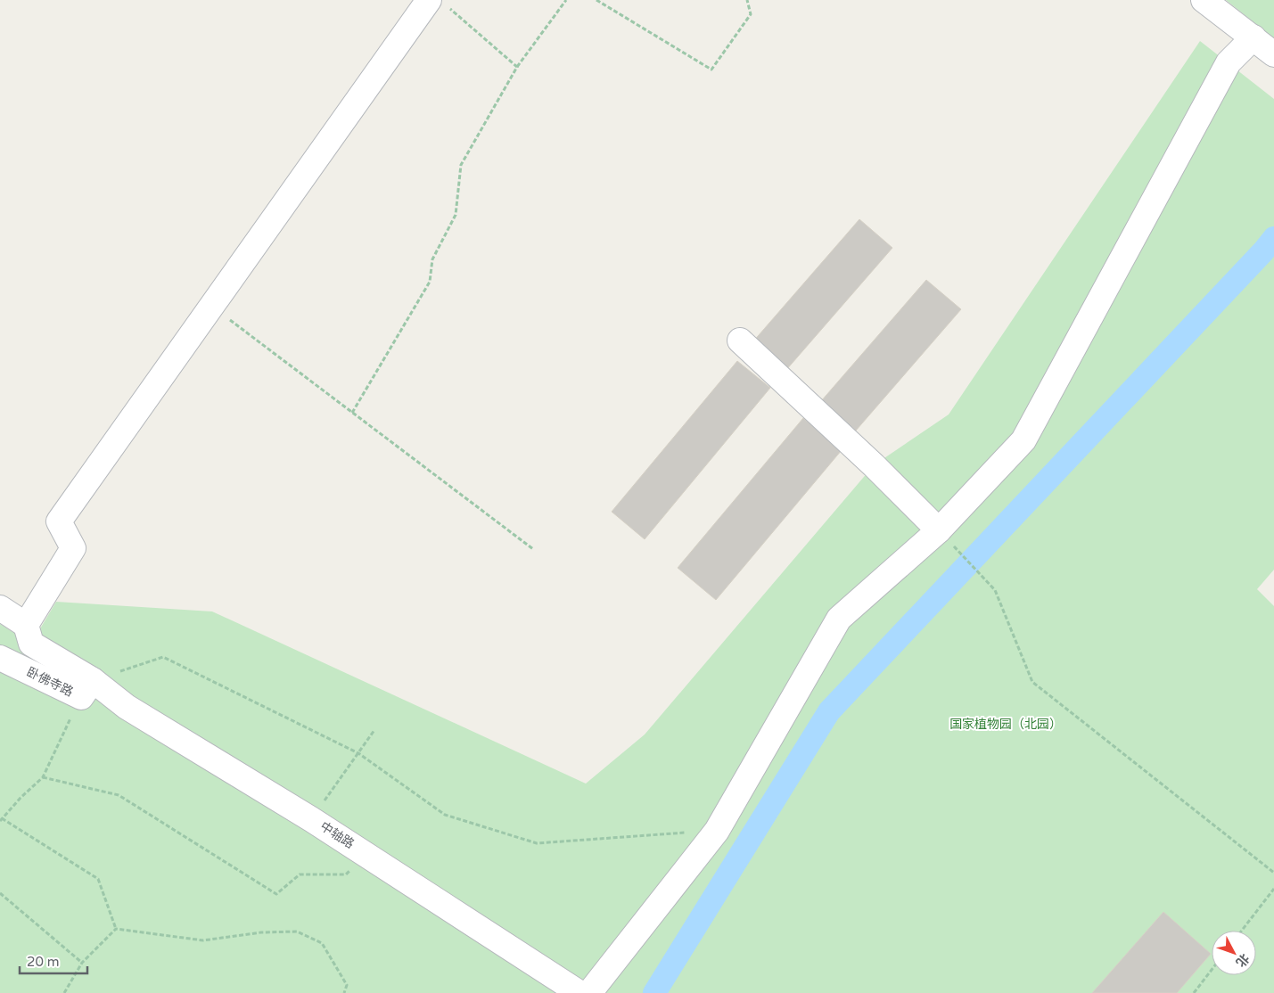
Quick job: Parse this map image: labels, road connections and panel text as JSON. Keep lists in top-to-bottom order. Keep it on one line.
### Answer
{"streets":{"street":["卧佛寺路","中轴路"]},"crossings":[["卧佛寺路","中轴路"]],"parks":["国家植物园（北园）"],"scale_bar":"20 m","north":"bottom right"}
